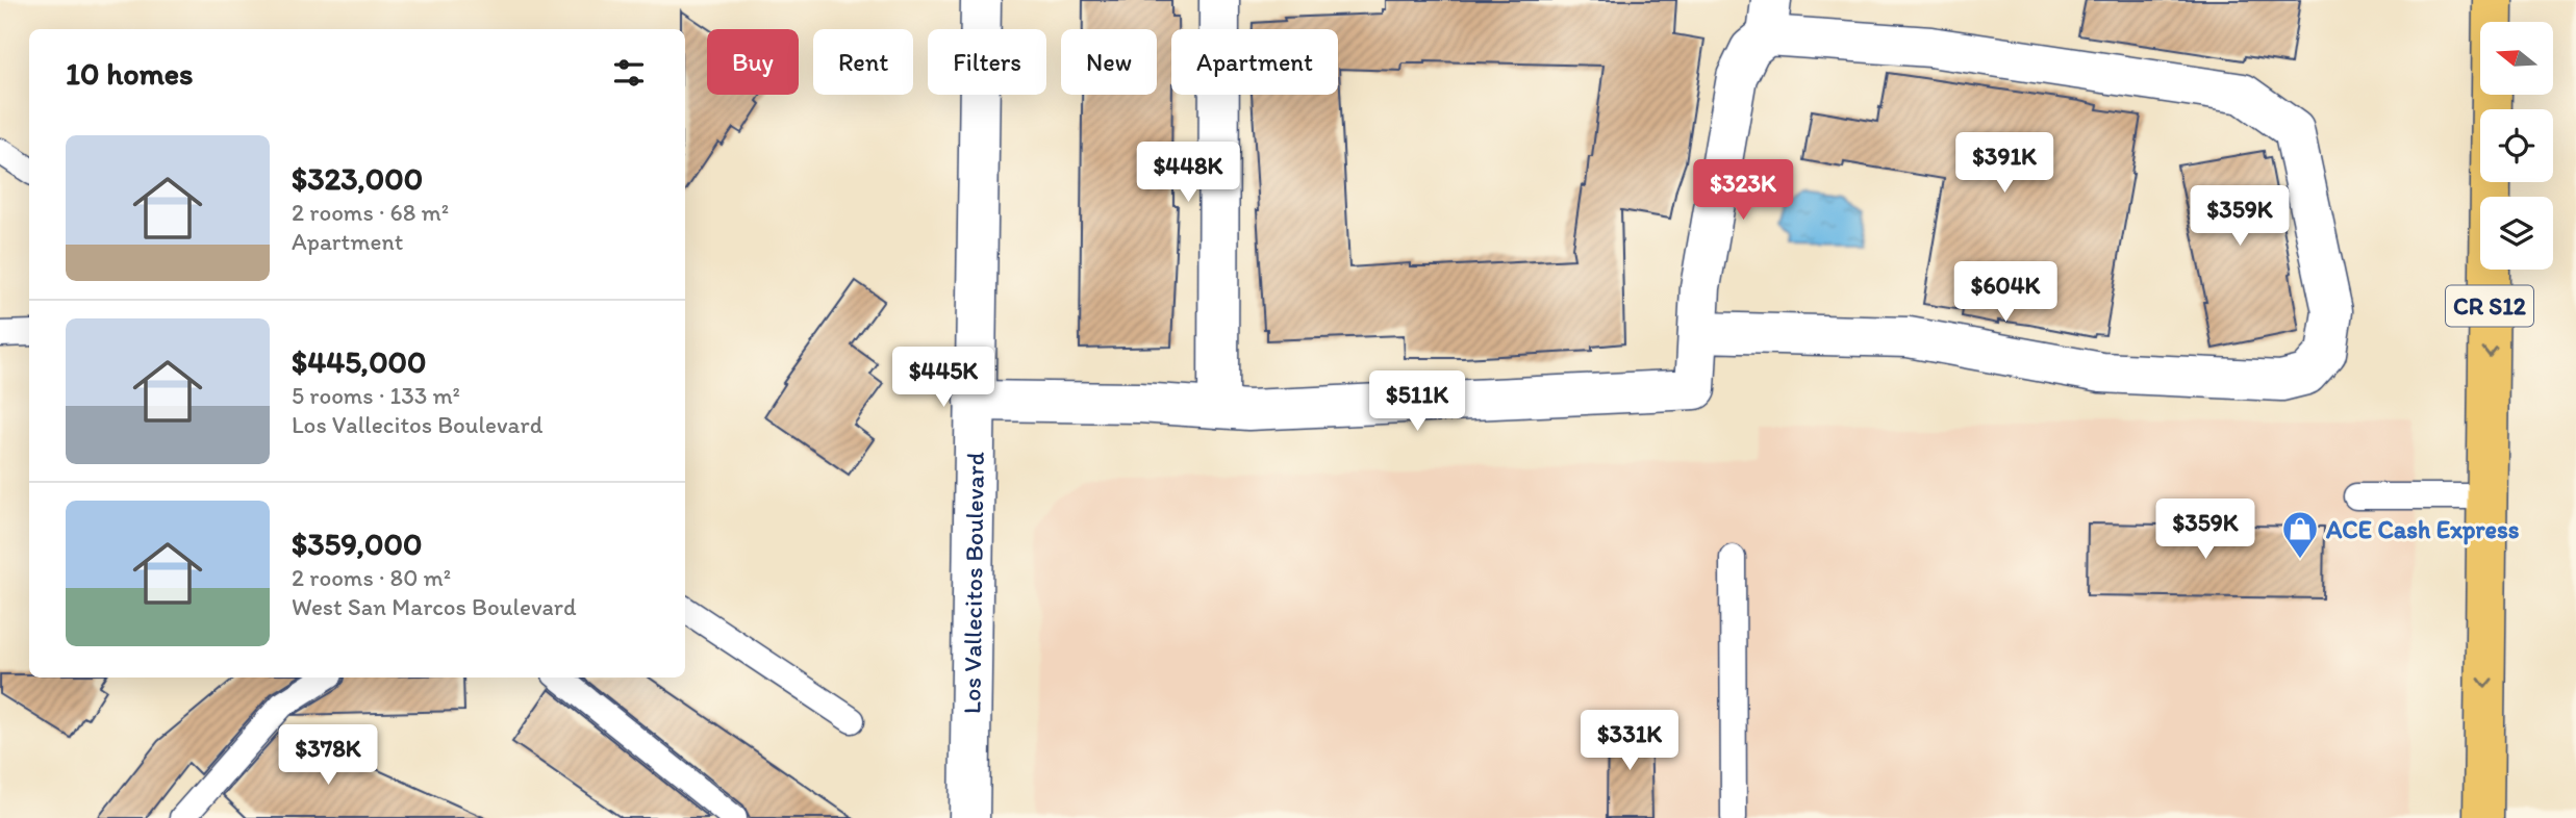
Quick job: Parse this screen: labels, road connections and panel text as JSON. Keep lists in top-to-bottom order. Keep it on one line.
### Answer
{"streets":{"main road":["CR S12"],"street":["Los Vallecitos Boulevard"]},"places":{"shop":["ACE Cash Express"]},"north":"left","page":{"chip":["Buy","Rent","Filters","New","Apartment"],"heading":"10 homes","list":[{"name":"$323,000","note":"2 rooms · 68 m² · Apartment"},{"name":"$445,000","note":"5 rooms · 133 m² · Los Vallecitos Boulevard"},{"name":"$359,000","note":"2 rooms · 80 m² · West San Marcos Boulevard"}],"price":["$391K","$448K","$323K","$359K","$604K","$445K","$511K","$359K","$331K","$378K"]}}
